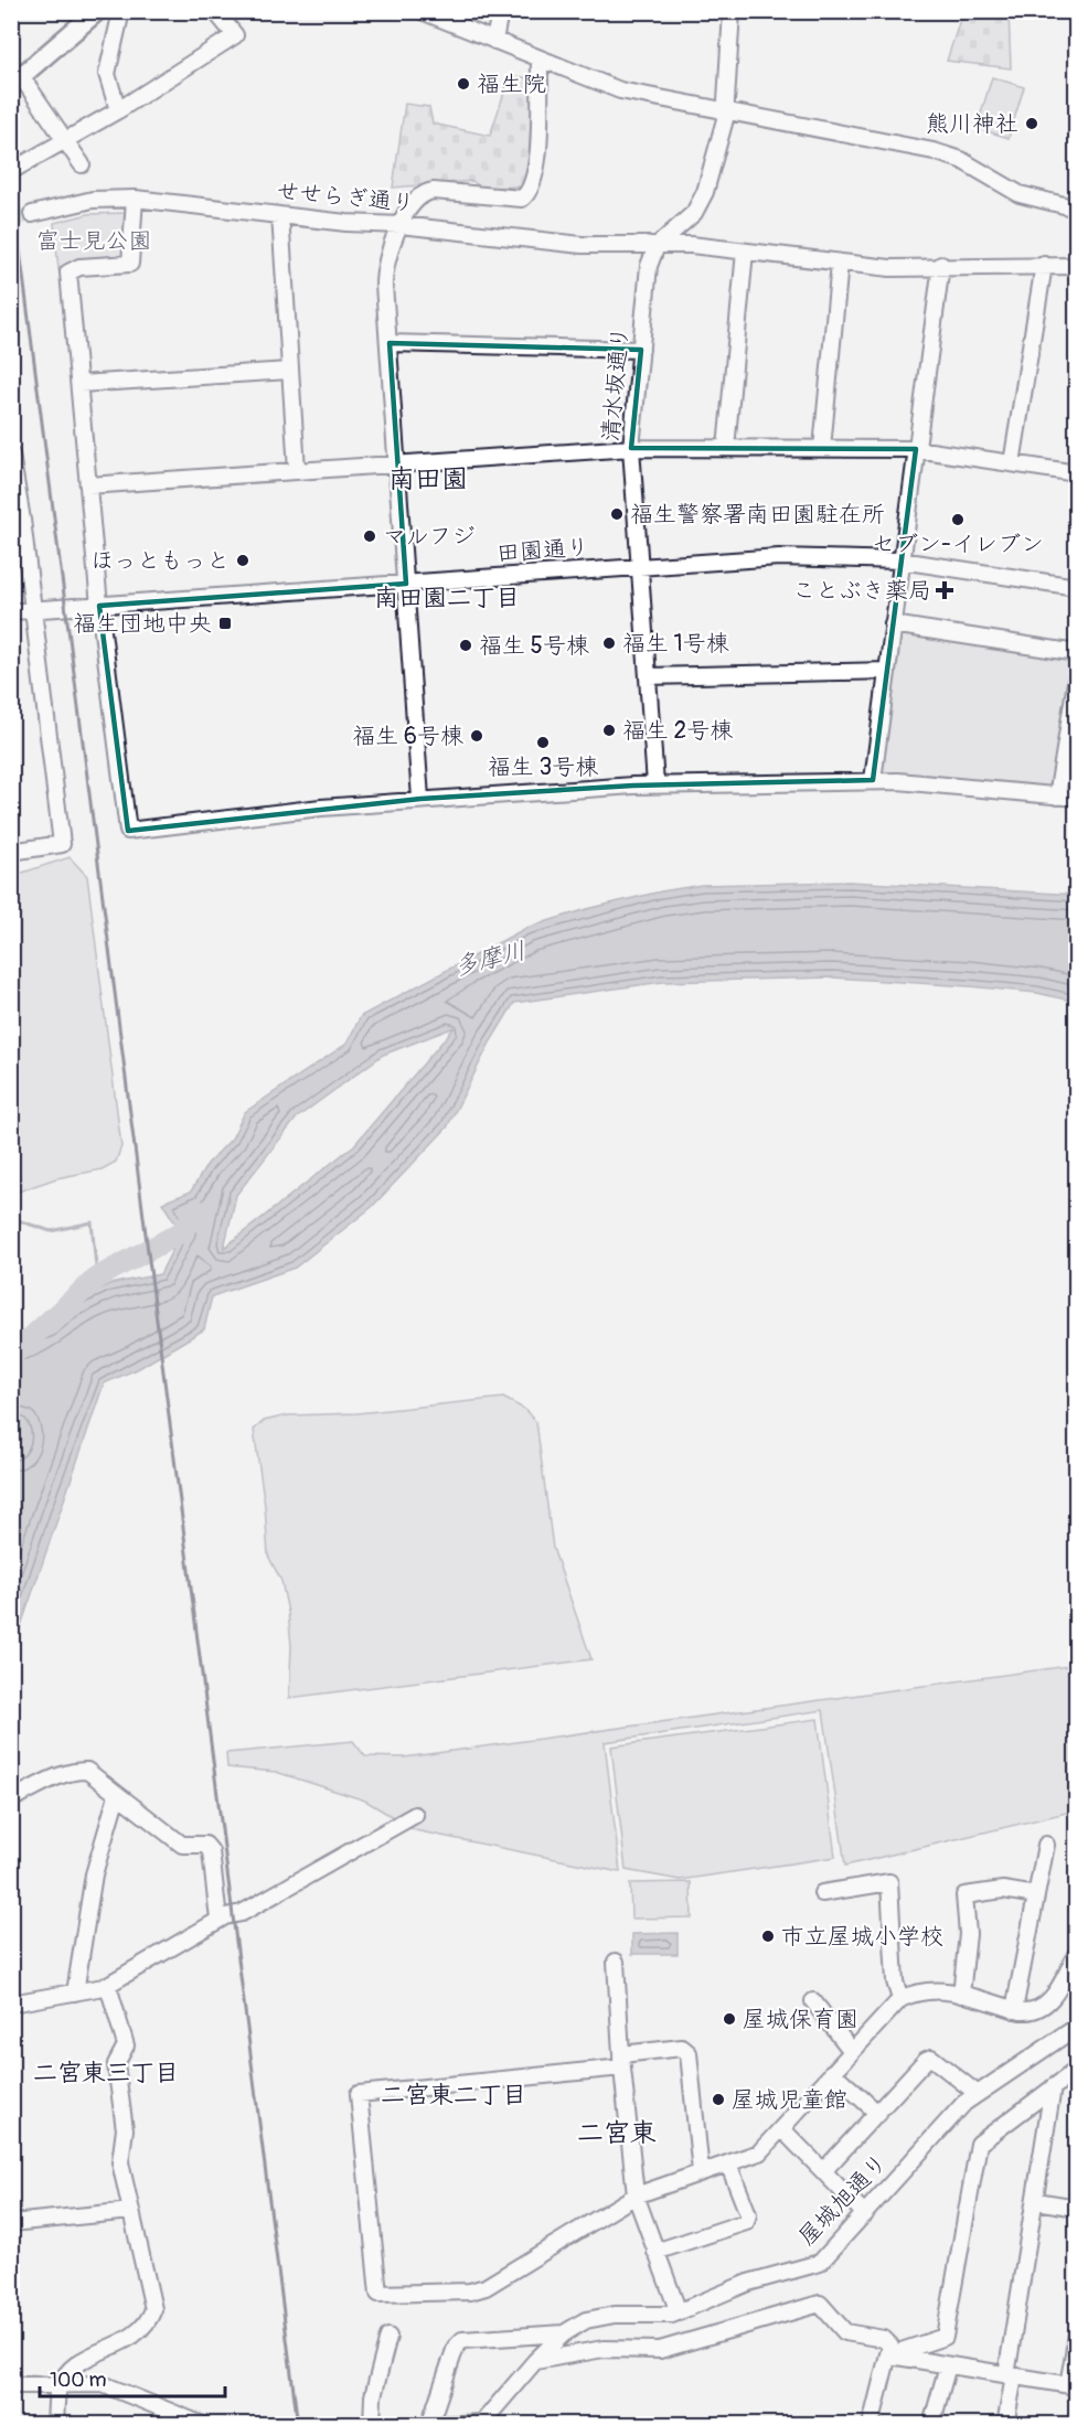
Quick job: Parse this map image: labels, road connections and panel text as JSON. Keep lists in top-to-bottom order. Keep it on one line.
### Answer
{"streets":{"street":["せせらぎ通り","清水坂通り","田園通り","屋城旭通り"]},"crossings":[["せせらぎ通り","清水坂通り"],["清水坂通り","田園通り"]],"districts":["南田園","南田園二丁目","二宮東三丁目","二宮東二丁目","二宮東"],"water":["多摩川"],"parks":["富士見公園"],"places":{"other":["福生院","熊川神社","福生警察署南田園駐在所","セブン-イレブン","マルフジ","ほっともっと","福生 1号棟","福生 5号棟","福生 2号棟","福生 6号棟","福生 3号棟","市立屋城小学校","屋城保育園","屋城児童館"],"health":["ことぶき薬局"],"transit":["福生団地中央"]},"scale_bar":"100 m"}
